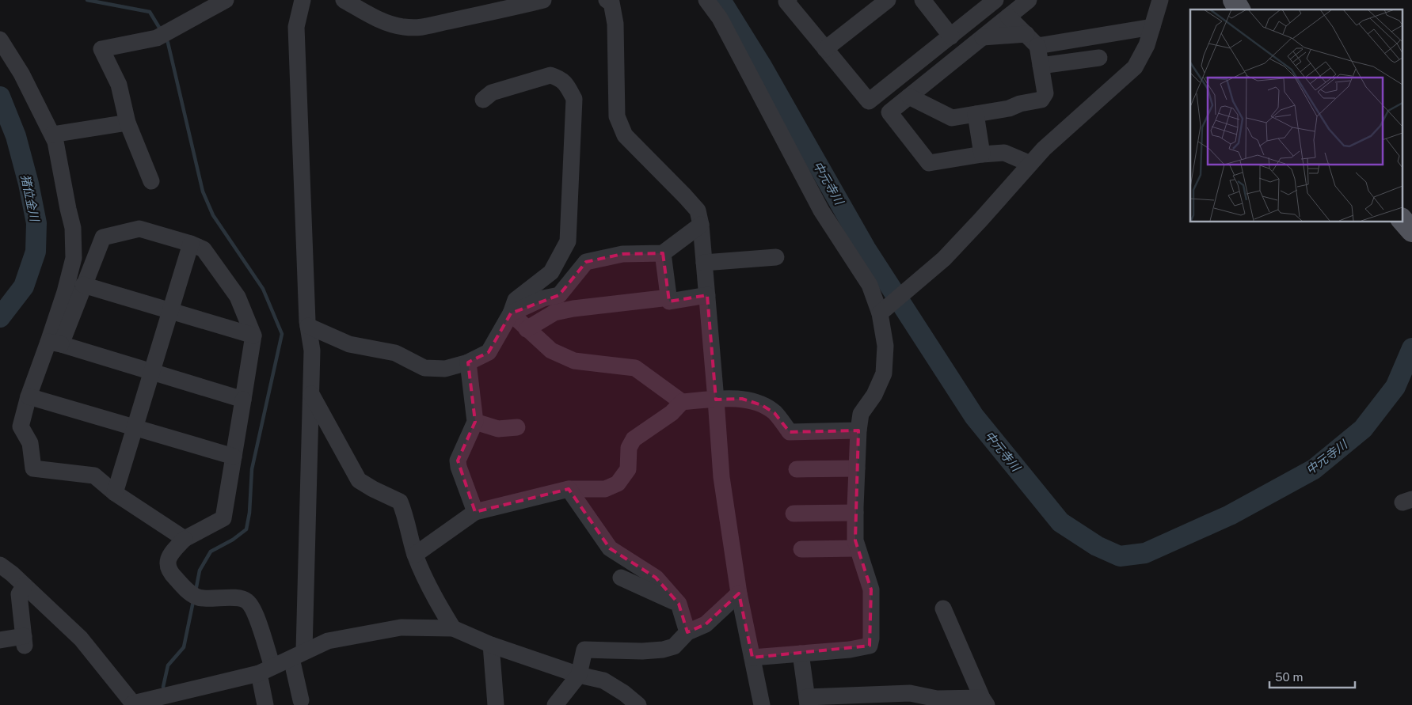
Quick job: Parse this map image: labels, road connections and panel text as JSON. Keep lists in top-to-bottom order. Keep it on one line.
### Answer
{"water":["中元寺川","猪位金川"],"scale_bar":"50 m"}
